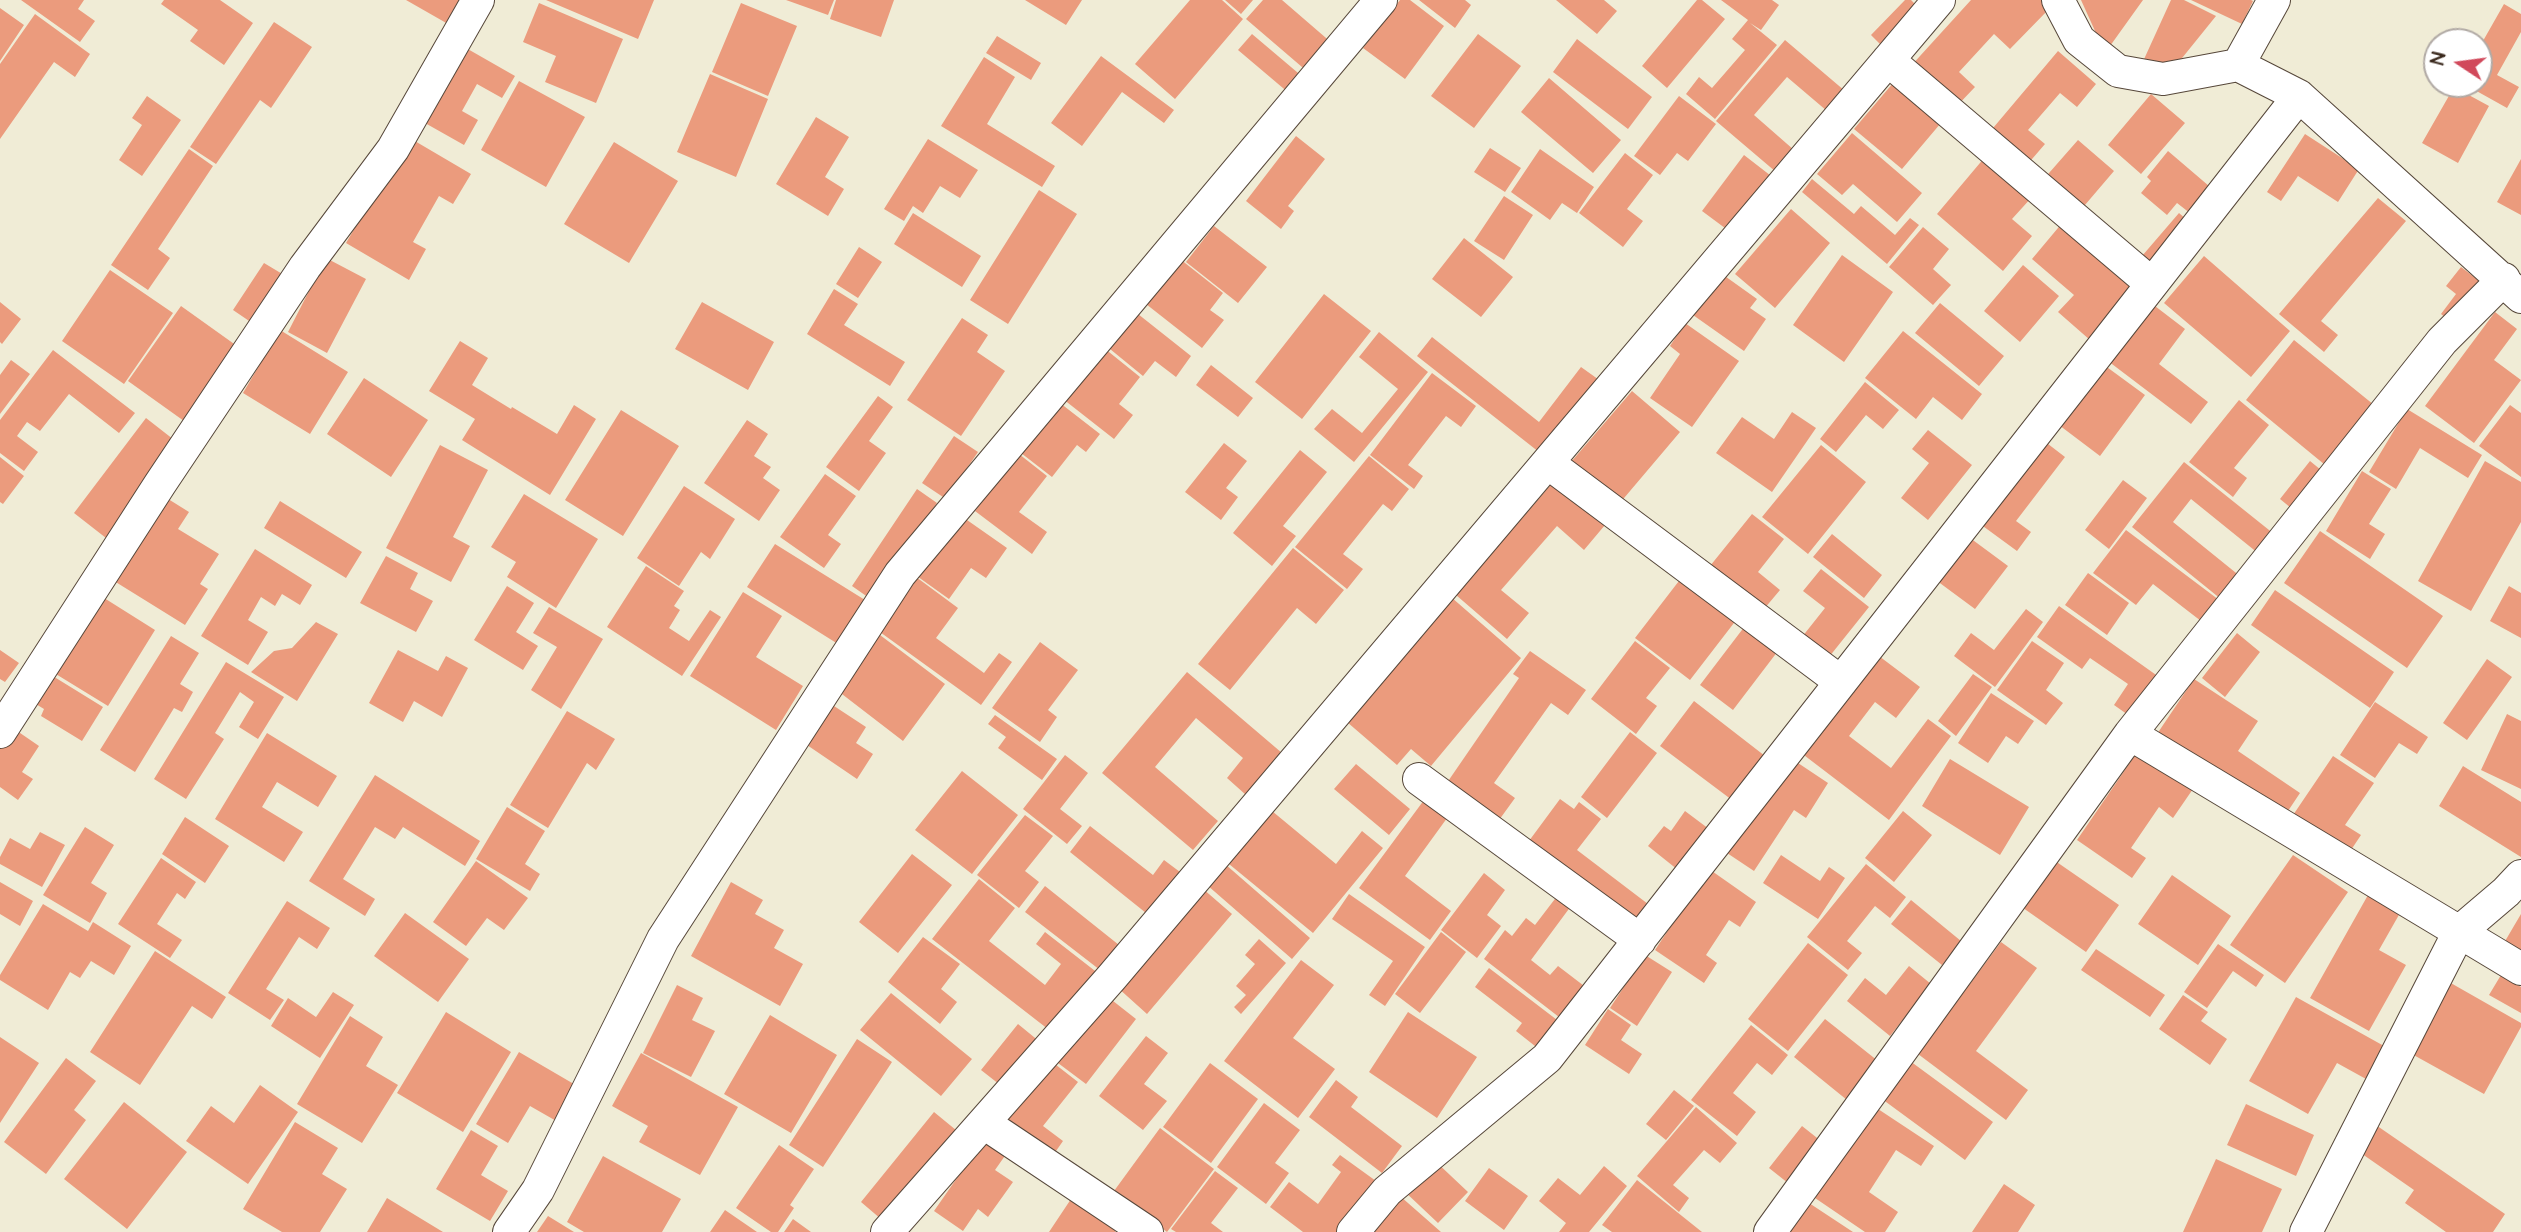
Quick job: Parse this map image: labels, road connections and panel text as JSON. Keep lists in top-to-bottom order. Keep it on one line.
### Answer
{"north":"left"}
